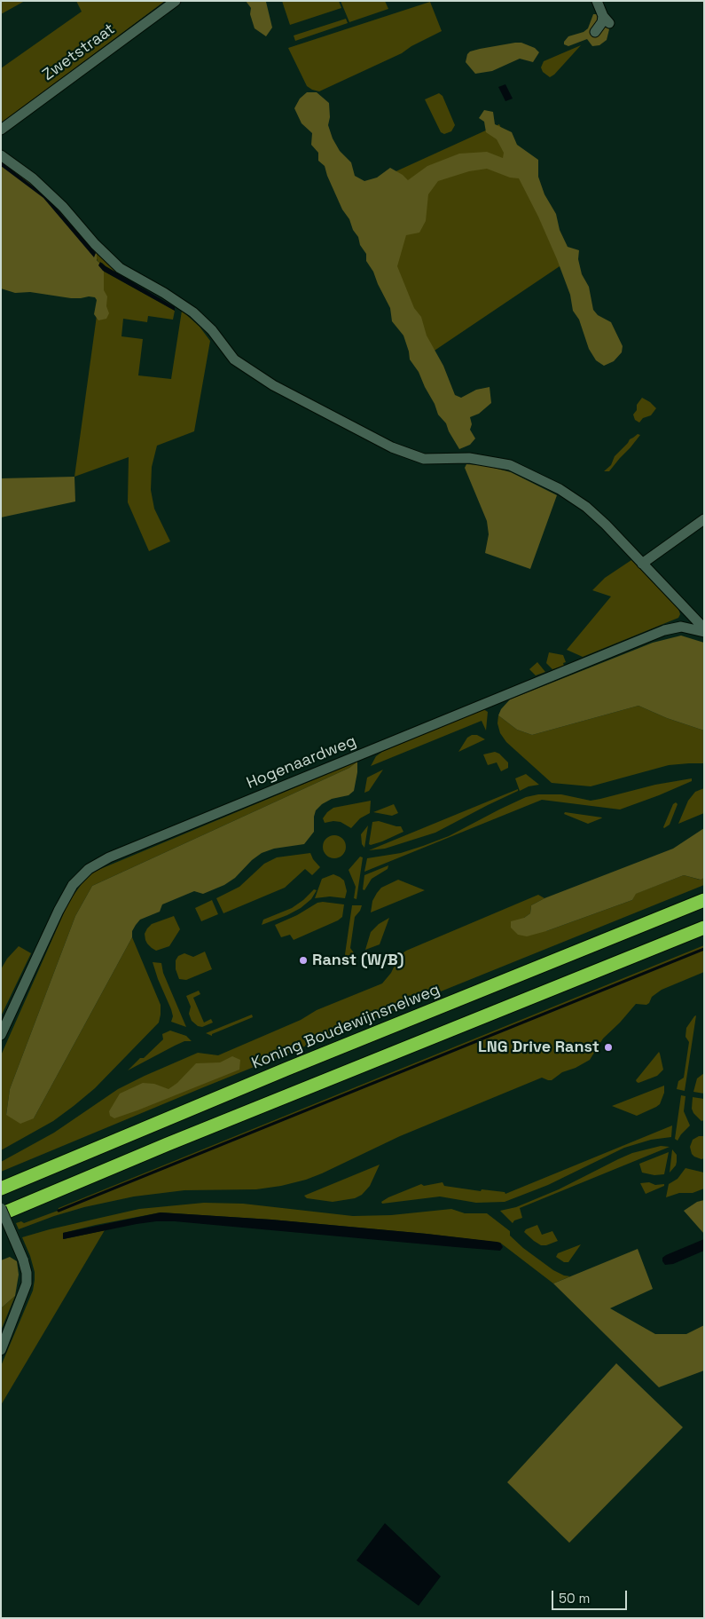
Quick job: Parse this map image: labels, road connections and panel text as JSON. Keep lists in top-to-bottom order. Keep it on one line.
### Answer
{"streets":{"highway":["Koning Boudewijnsnelweg"],"street":["Zwetstraat","Hogenaardweg"]},"places":["Ranst (W/B)","LNG Drive Ranst"],"scale_bar":"50 m"}
